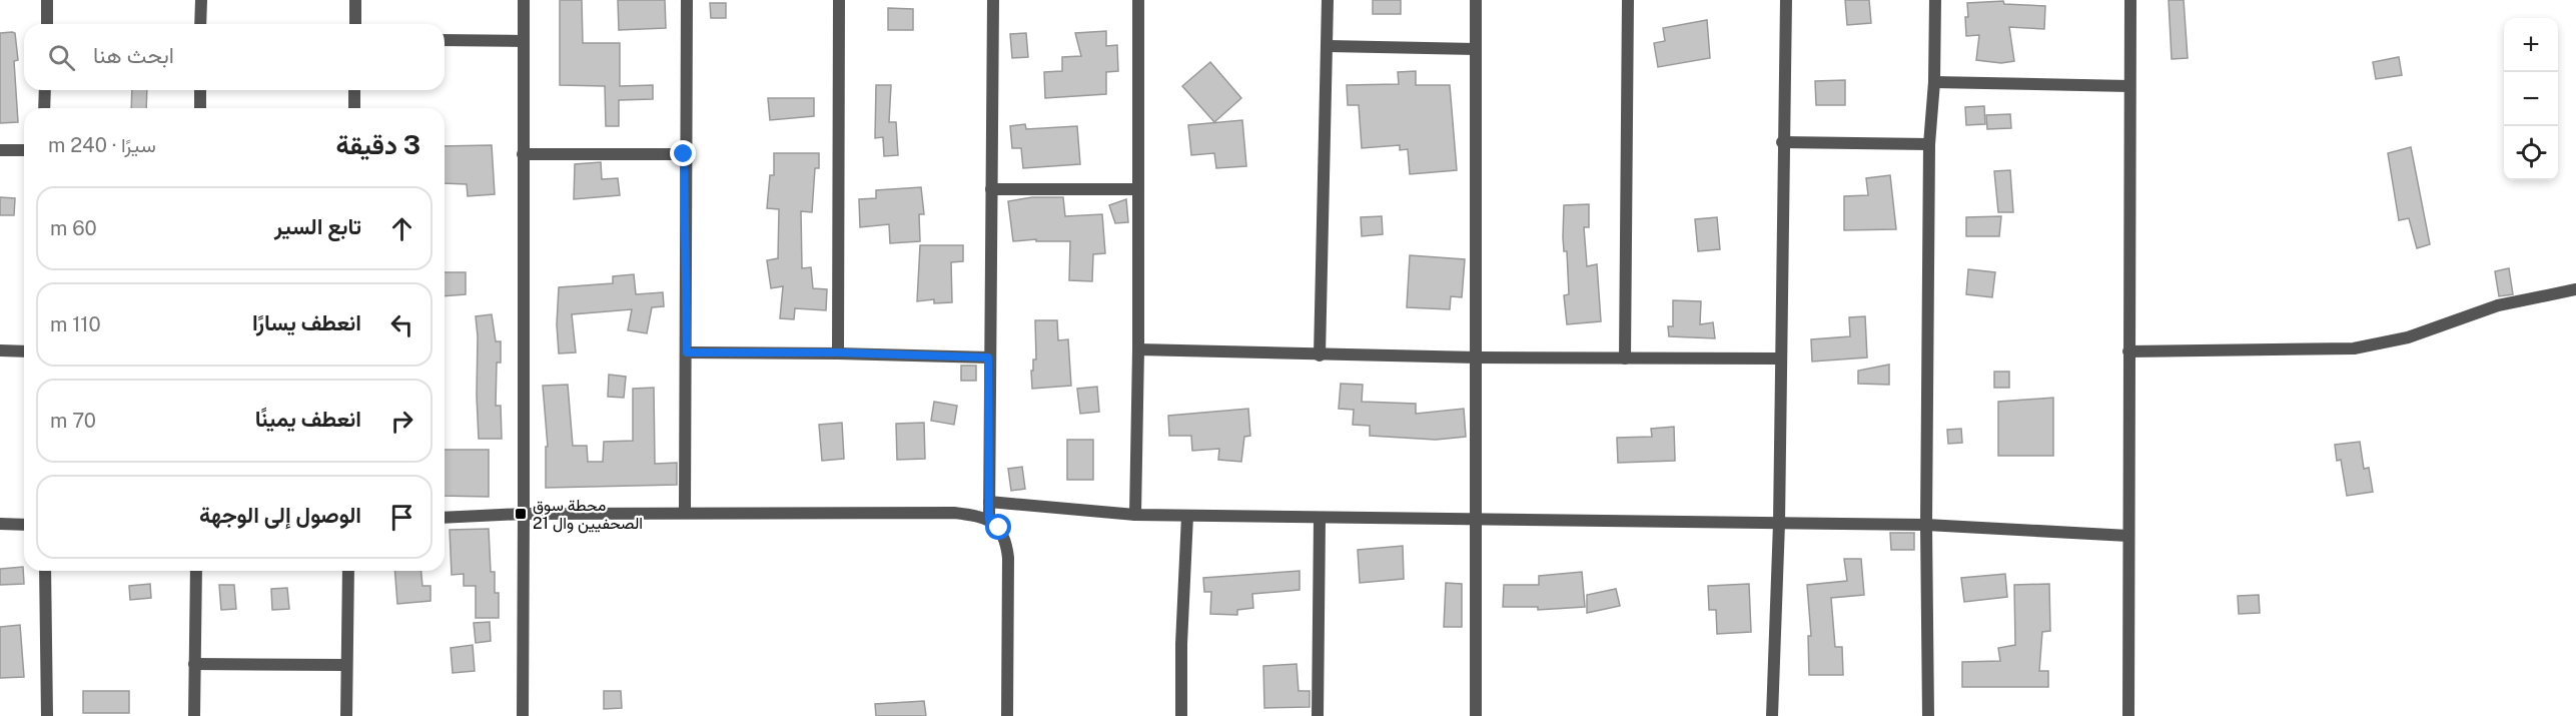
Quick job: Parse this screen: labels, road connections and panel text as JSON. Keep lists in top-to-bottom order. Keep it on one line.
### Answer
{"places":{"transit":["محطة سوق الصحفيين وال 21"]},"page":{"map_buttons":["+","−"],"search":"ابحث هنا","heading":["3 دقيقة","سيرًا · 240 m"],"list":[["تابع السير","60 m"],["انعطف يسارًا","110 m"],["انعطف يمينًا","70 m"],"الوصول إلى الوجهة"]}}
